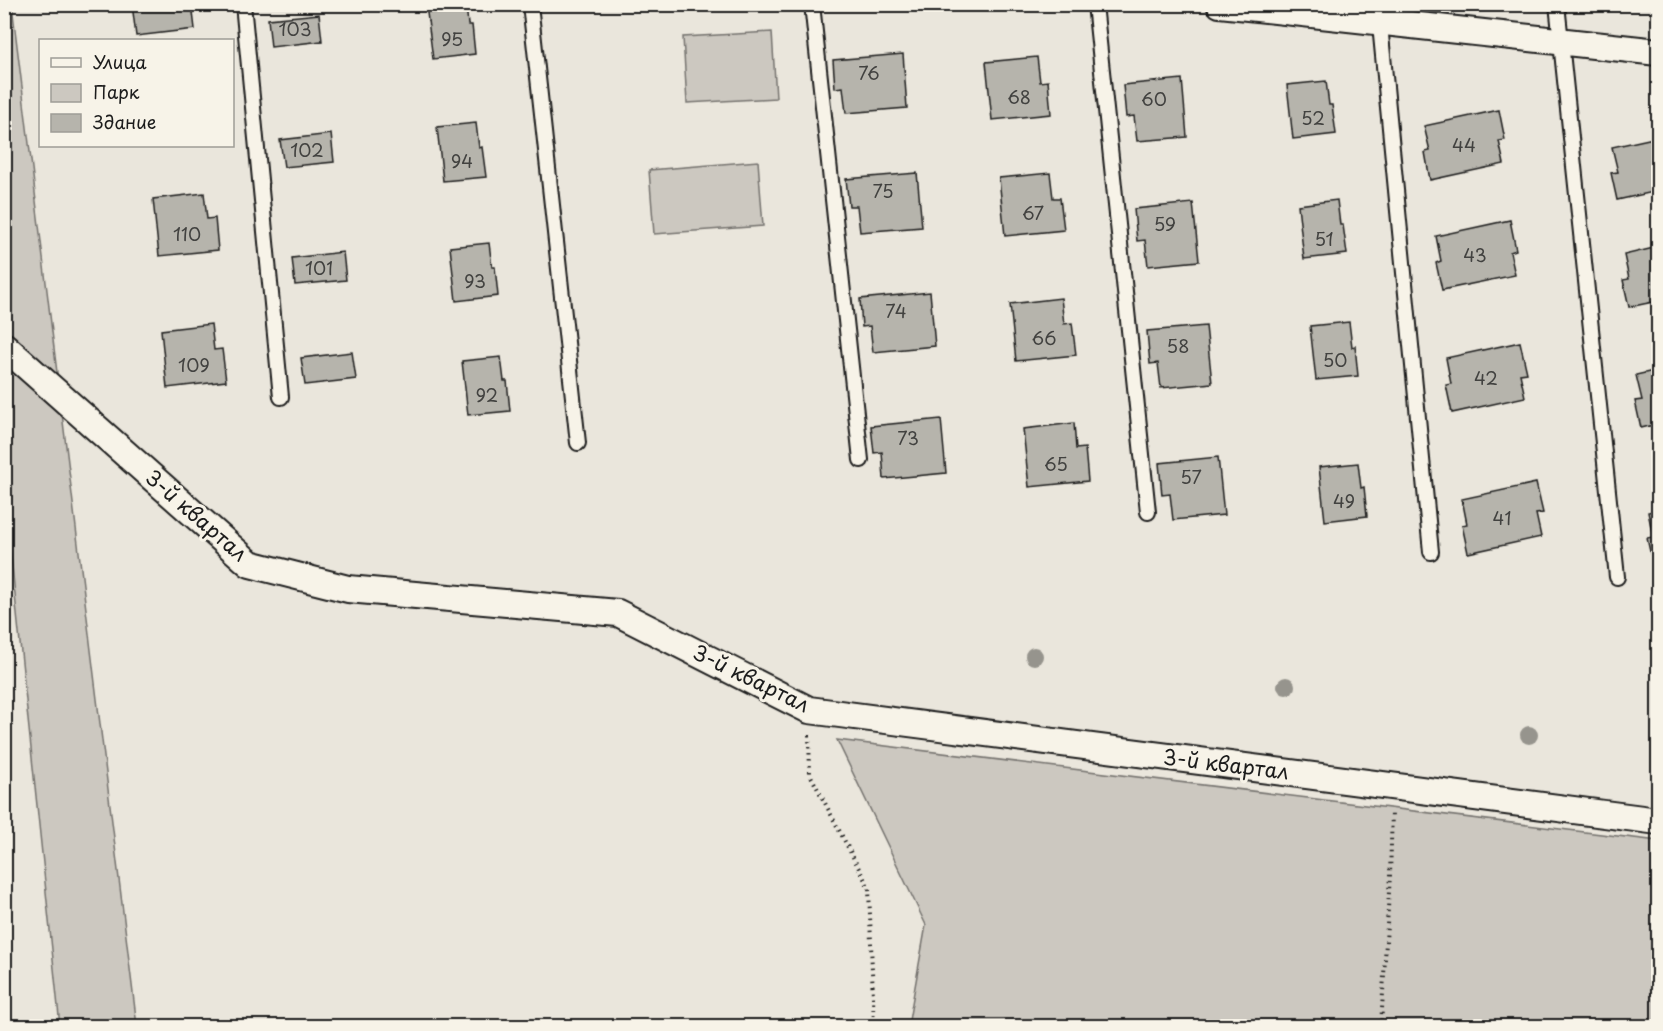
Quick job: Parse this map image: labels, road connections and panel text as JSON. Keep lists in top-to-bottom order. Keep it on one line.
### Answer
{"streets":{"street":["3-й квартал"]},"house_numbers":["103","95","76","68","60","52","44","102","94","75","67","59","110","51","43","101","93","74","66","58","50","109","42","92","73","65","57","49","41"],"legend":["Улица","Парк","Здание"]}
